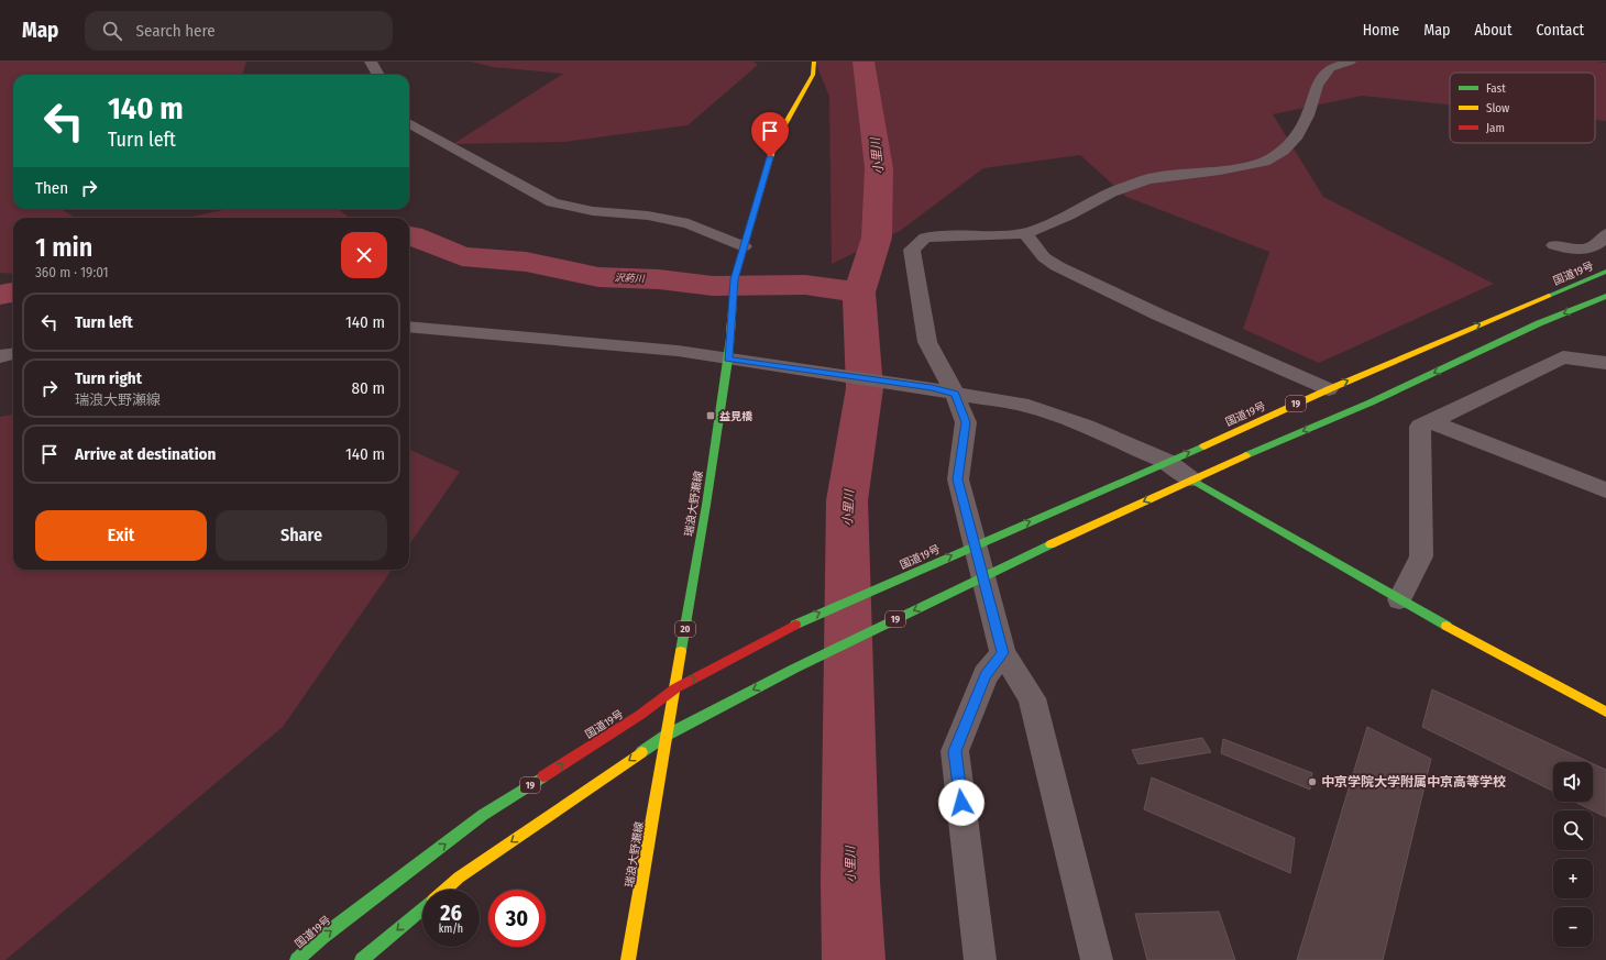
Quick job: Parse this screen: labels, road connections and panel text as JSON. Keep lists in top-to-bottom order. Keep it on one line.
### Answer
{"streets":{"main road":["国道19号","19","瑞浪大野瀬線","20"]},"crossings":[["国道19号","瑞浪大野瀬線"],["19","瑞浪大野瀬線"]],"water":["小里川","沢葯川"],"places":{"transit":["益見橋"],"other":["中京学院大学附属中京高等学校"]},"legend":["Fast","Slow","Jam"],"page":{"header":"Map","search":"Search here","nav":["Home","Map","About","Contact"],"turn":["140 m","Turn left"],"then":"Then","heading":["1 min","360 m · 19:01"],"list":[{"name":"Turn left","value":"140 m"},{"name":"Turn right","note":"瑞浪大野瀬線","value":"80 m"},{"name":"Arrive at destination","value":"140 m"}],"buttons":["Exit","Share"],"map_buttons":["+","−"],"speed":"26 km/h","limit":"30"}}
